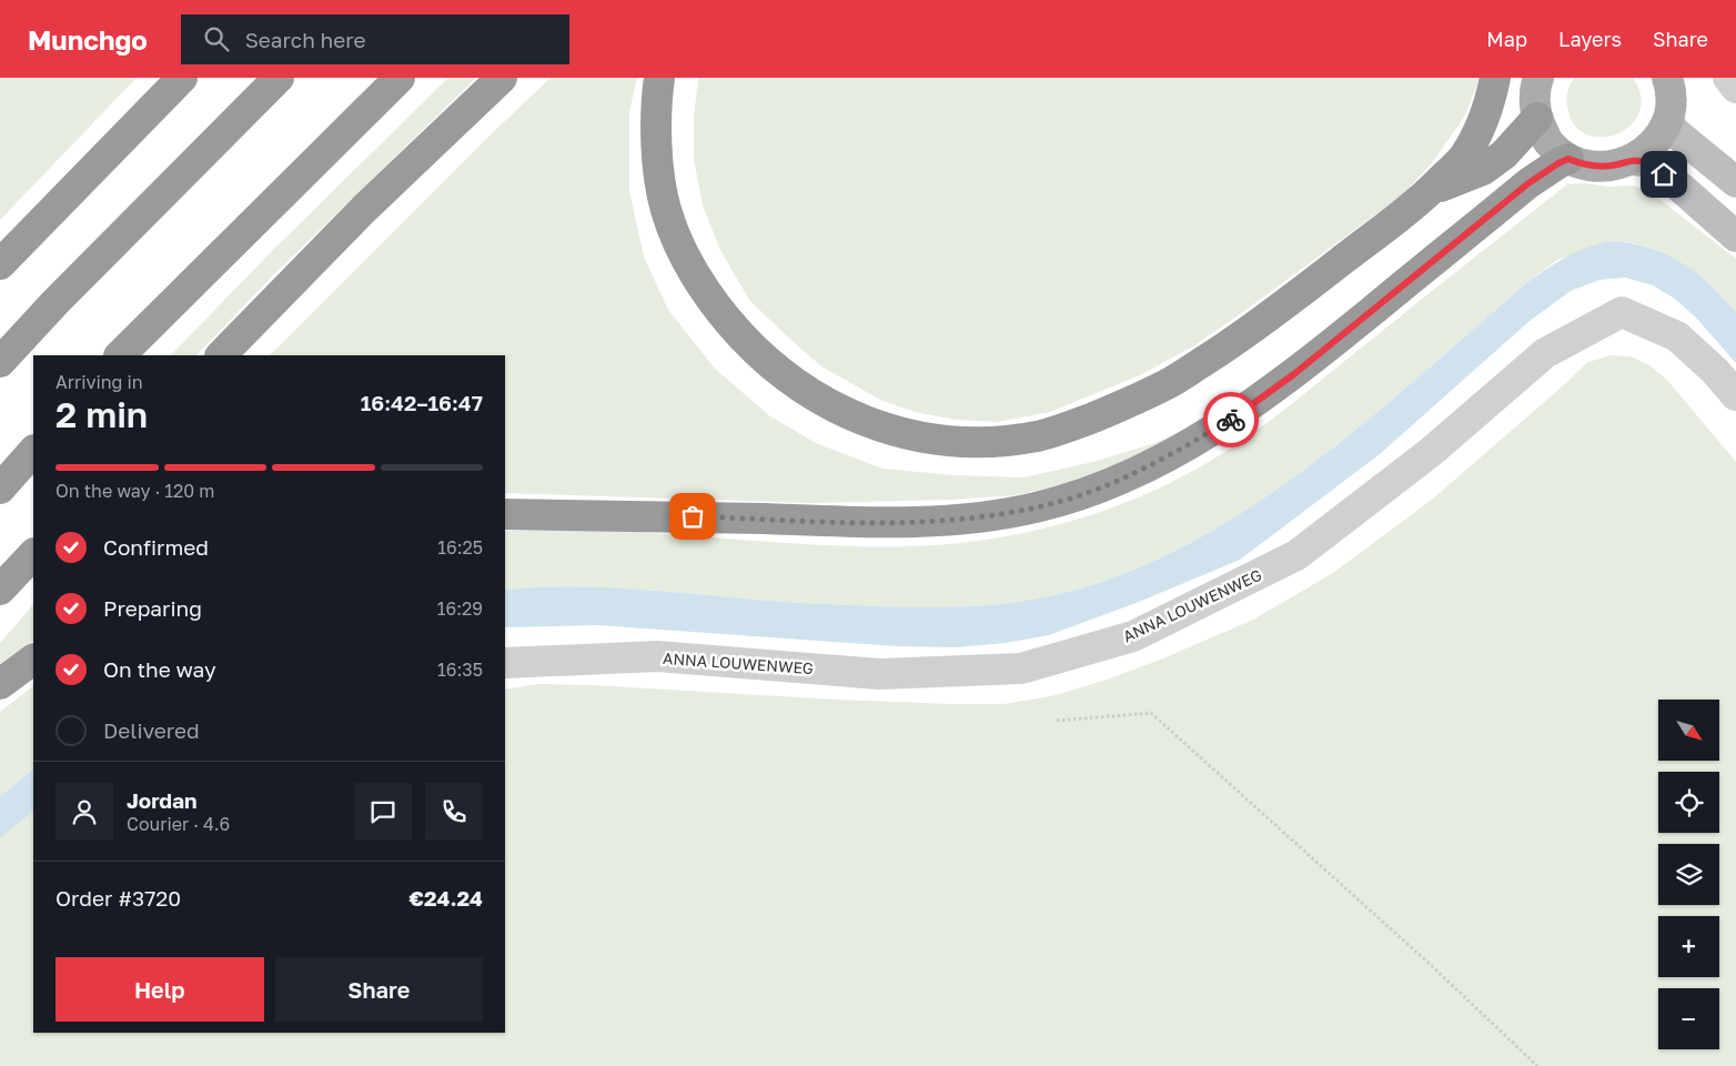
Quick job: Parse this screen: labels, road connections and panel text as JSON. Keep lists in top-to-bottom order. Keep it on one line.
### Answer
{"streets":{"street":["ANNA LOUWENWEG"]},"north":"bottom right","page":{"header":"Munchgo","search":"Search here","nav":["Map","Layers","Share"],"heading":["2 min","Arriving in","16:42–16:47"],"panel":["Jordan","Courier · 4.6","Order #3720","€24.24"],"bar":"On the way · 120 m","list":[["Confirmed","16:25"],["Preparing","16:29"],["On the way","16:35"],"Delivered"],"map_buttons":["+","−"],"buttons":["Help","Share"]}}
